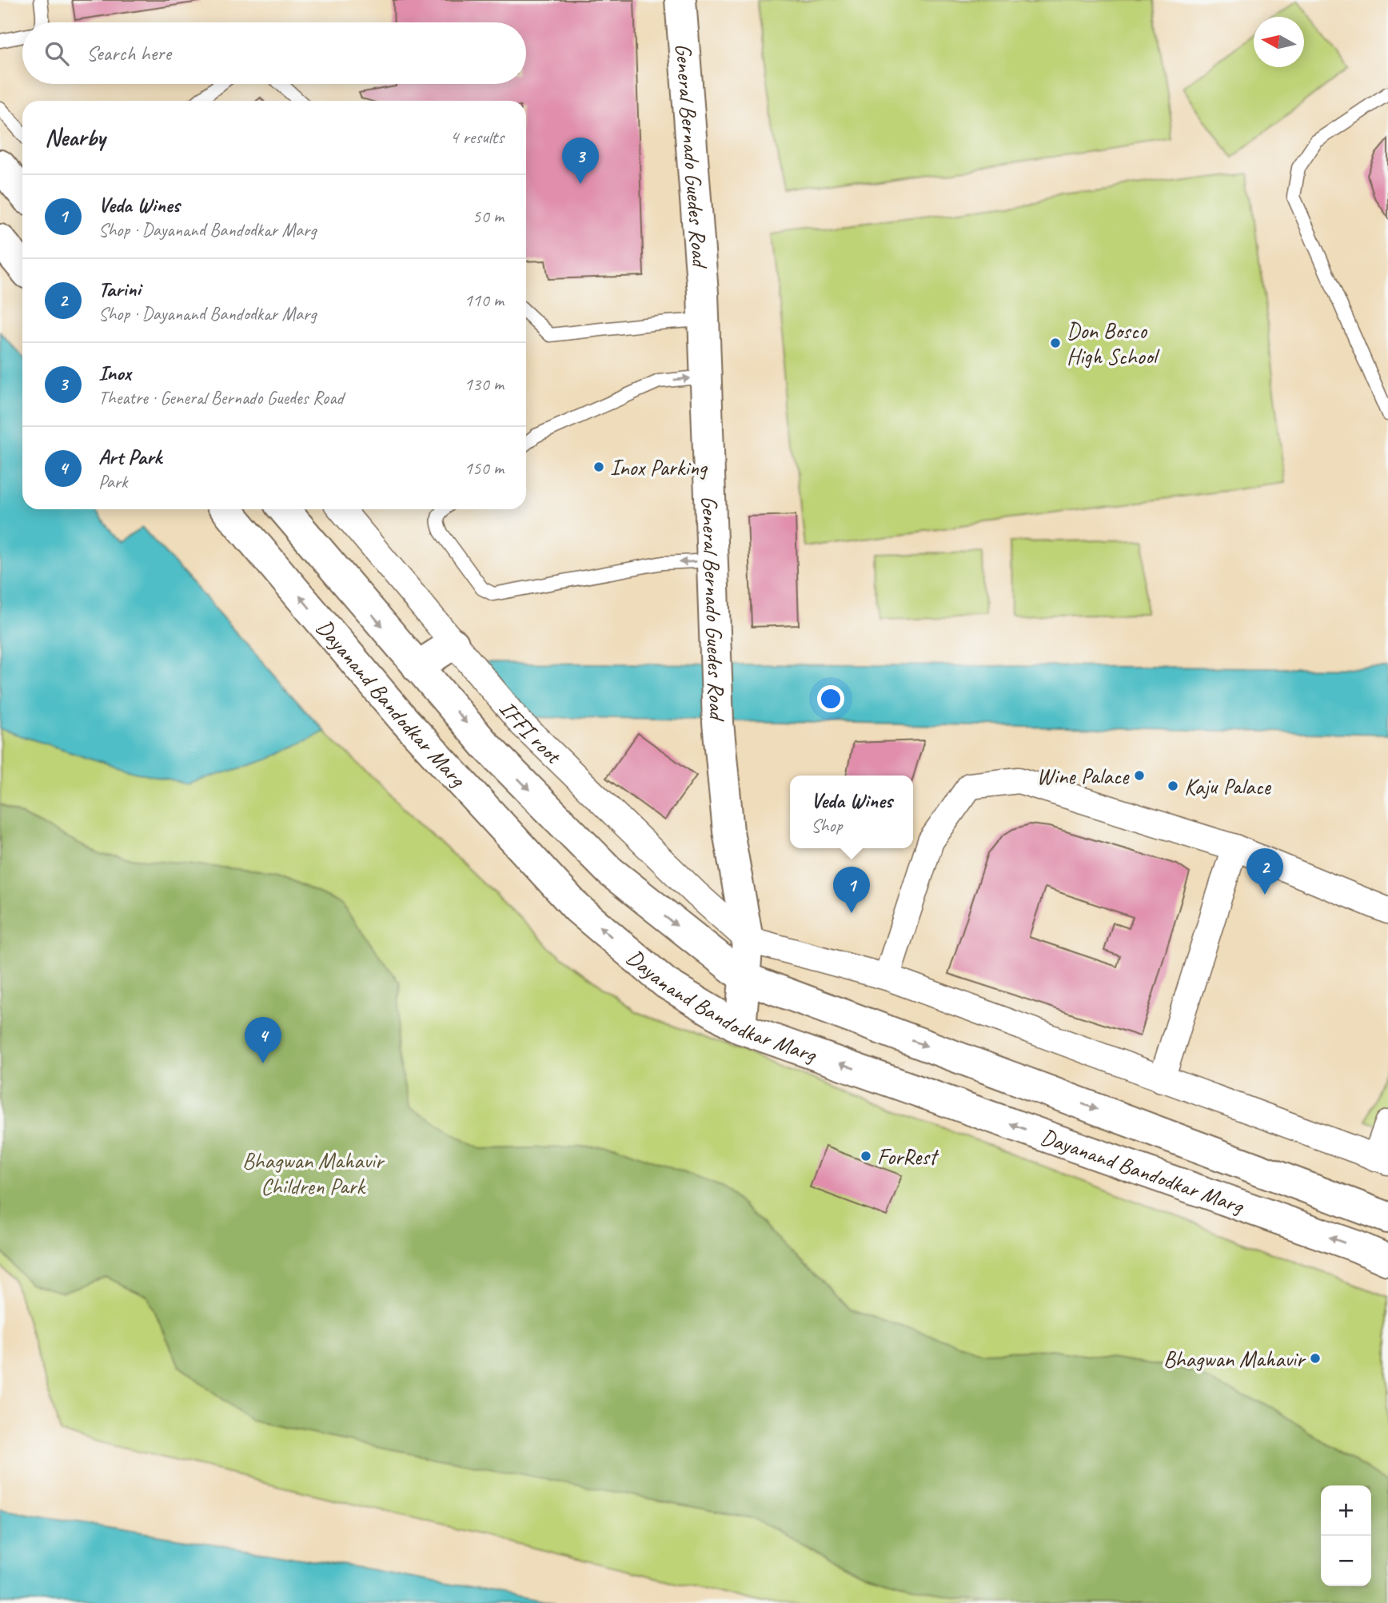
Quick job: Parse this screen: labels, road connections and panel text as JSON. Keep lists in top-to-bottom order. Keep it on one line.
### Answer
{"streets":{"main road":["General Bernado Guedes Road","Dayanand Bandodkar Marg"],"street":["IFFI root"]},"crossings":[["General Bernado Guedes Road","Dayanand Bandodkar Marg"],["General Bernado Guedes Road","IFFI root"]],"parks":["Bhagwan Mahavir Children Park"],"places":["Don Bosco High School","Inox Parking","Wine Palace","Kaju Palace","ForRest","Bhagwan Mahavir"],"north":"left","page":{"search":"Search here","heading":["Nearby","4 results"],"pins":["3","2","1","4"],"list":[{"mark":"1","name":"Veda Wines","note":"Shop · Dayanand Bandodkar Marg","value":"50 m"},{"mark":"2","name":"Tarini","note":"Shop · Dayanand Bandodkar Marg","value":"110 m"},{"mark":"3","name":"Inox","note":"Theatre · General Bernado Guedes Road","value":"130 m"},{"mark":"4","name":"Art Park","note":"Park","value":"150 m"}],"popup":["Veda Wines","Shop"],"map_buttons":["+","−"]}}
